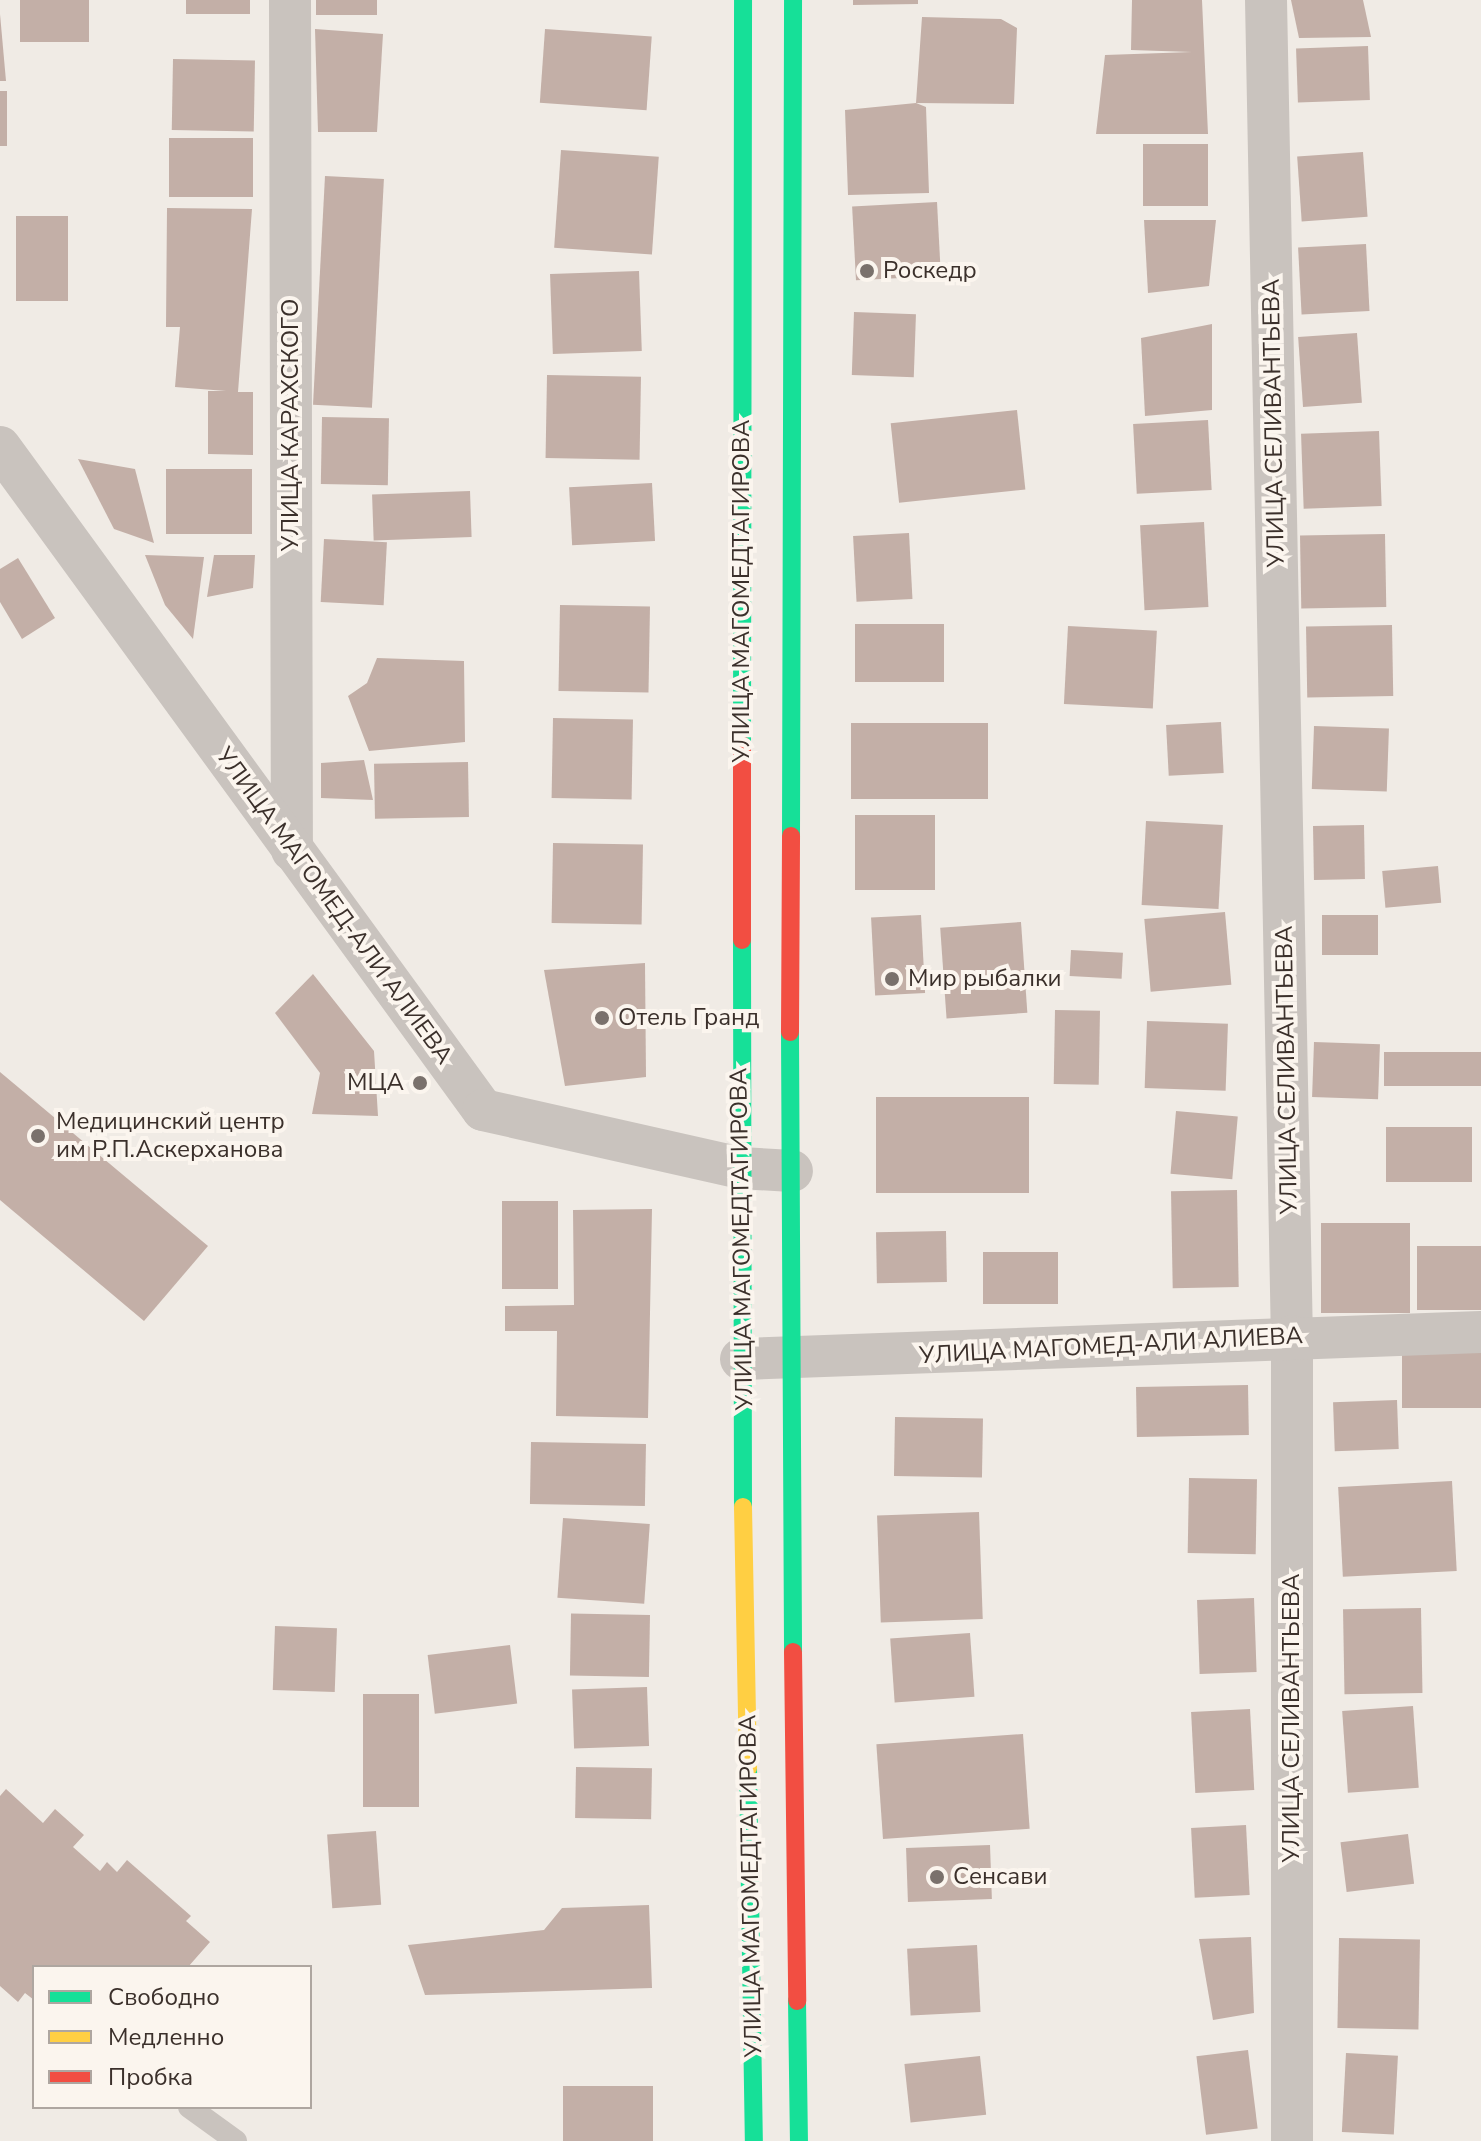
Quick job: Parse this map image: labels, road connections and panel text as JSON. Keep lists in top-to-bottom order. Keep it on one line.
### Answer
{"streets":{"main road":["УЛИЦА МАГОМЕДТАГИРОВА"],"street":["УЛИЦА СЕЛИВАНТЬЕВА","УЛИЦА КАРАХСКОГО","УЛИЦА МАГОМЕД-АЛИ АЛИЕВА"]},"crossings":[["УЛИЦА СЕЛИВАНТЬЕВА","УЛИЦА МАГОМЕД-АЛИ АЛИЕВА"],["УЛИЦА КАРАХСКОГО","УЛИЦА МАГОМЕД-АЛИ АЛИЕВА"],["УЛИЦА МАГОМЕДТАГИРОВА","УЛИЦА МАГОМЕД-АЛИ АЛИЕВА"]],"places":["Роскедр","Мир рыбалки","Отель Гранд","МЦА","Медицинский центр им Р.П.Аскерханова","Сенсави"],"legend":["Свободно","Медленно","Пробка"]}
